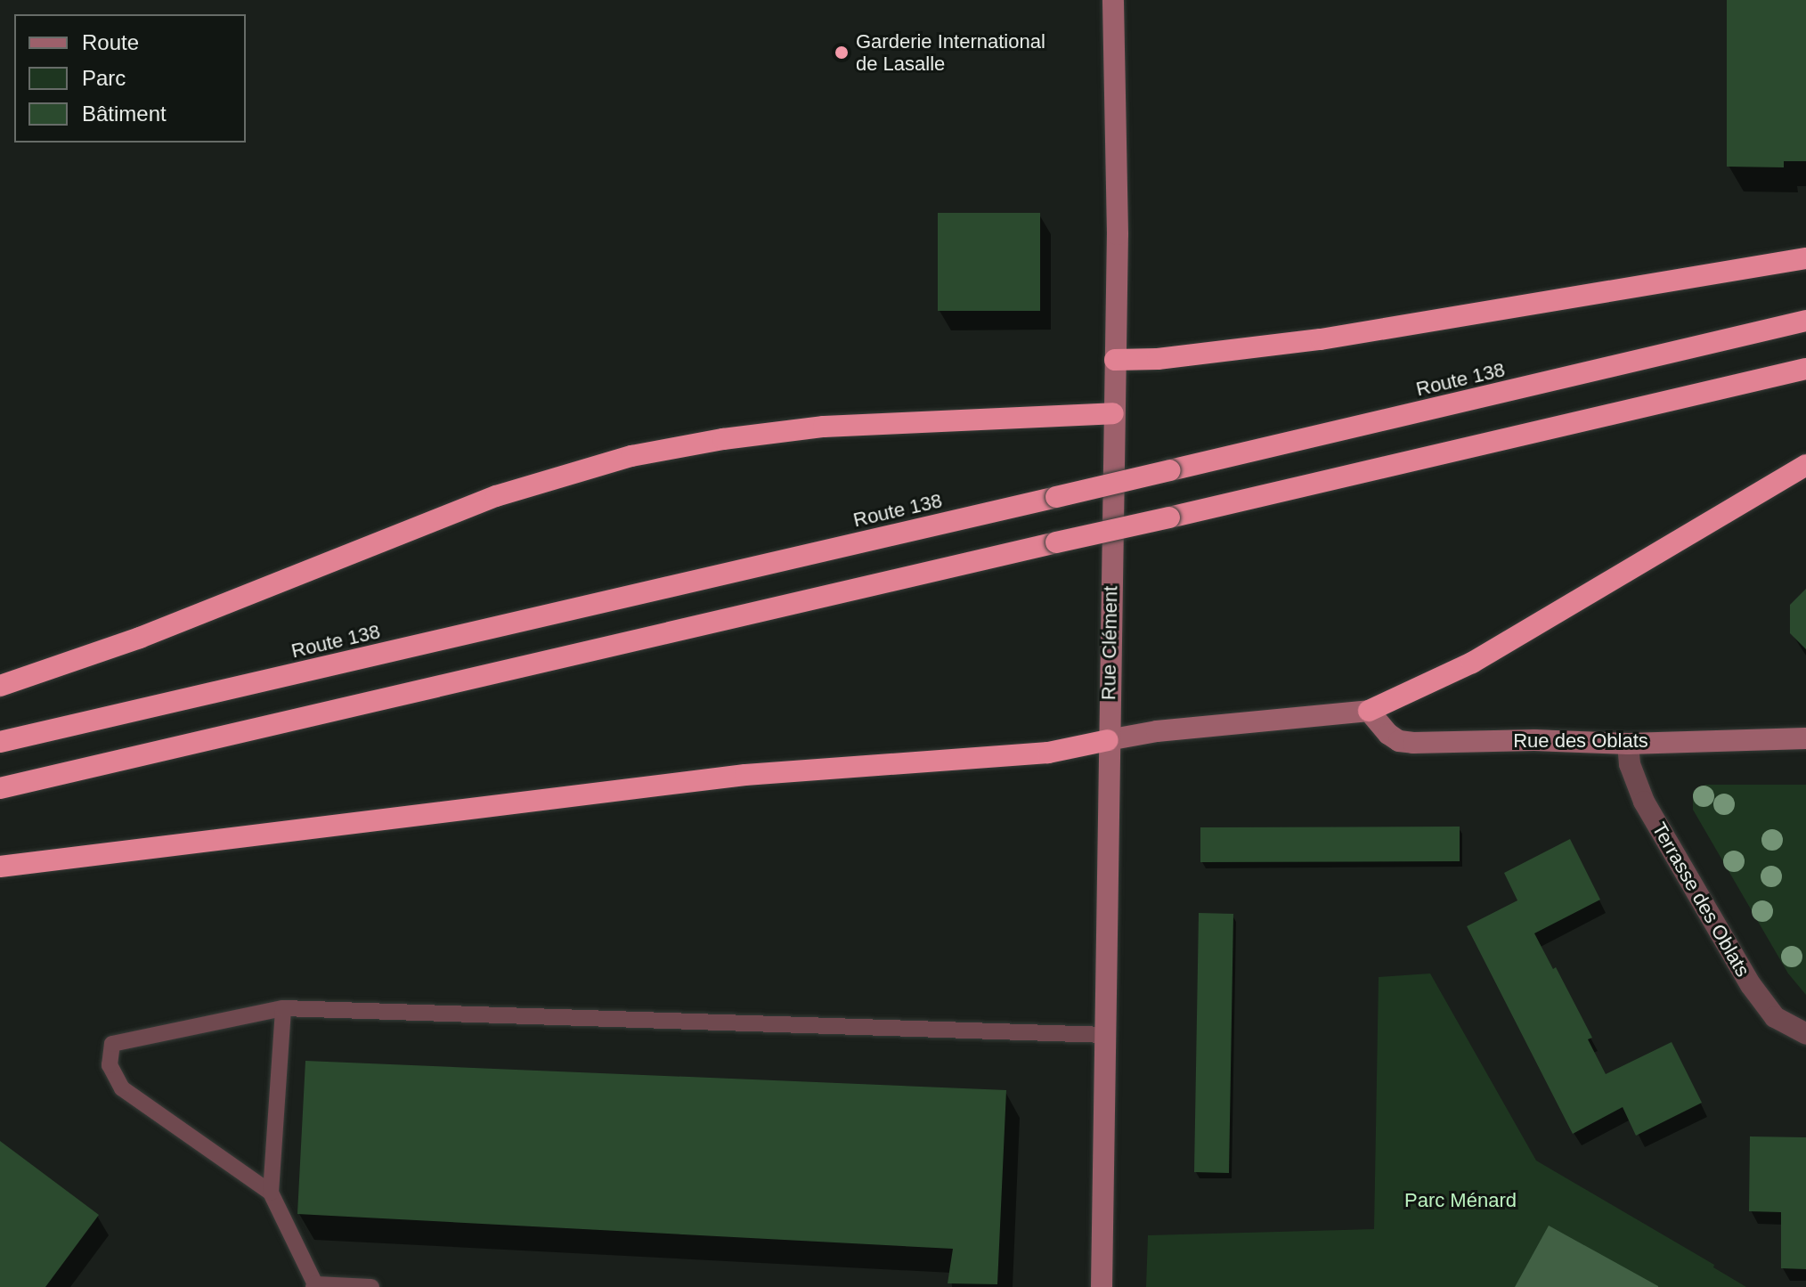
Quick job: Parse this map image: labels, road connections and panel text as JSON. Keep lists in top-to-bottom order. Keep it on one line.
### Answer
{"streets":{"highway":["Route 138"],"main road":["Rue Clément","Rue des Oblats"],"street":["Terrasse des Oblats"]},"crossings":[["Rue des Oblats","Terrasse des Oblats"]],"parks":["Parc Ménard"],"places":["Garderie International de Lasalle"],"legend":["Route","Parc","Bâtiment"]}
